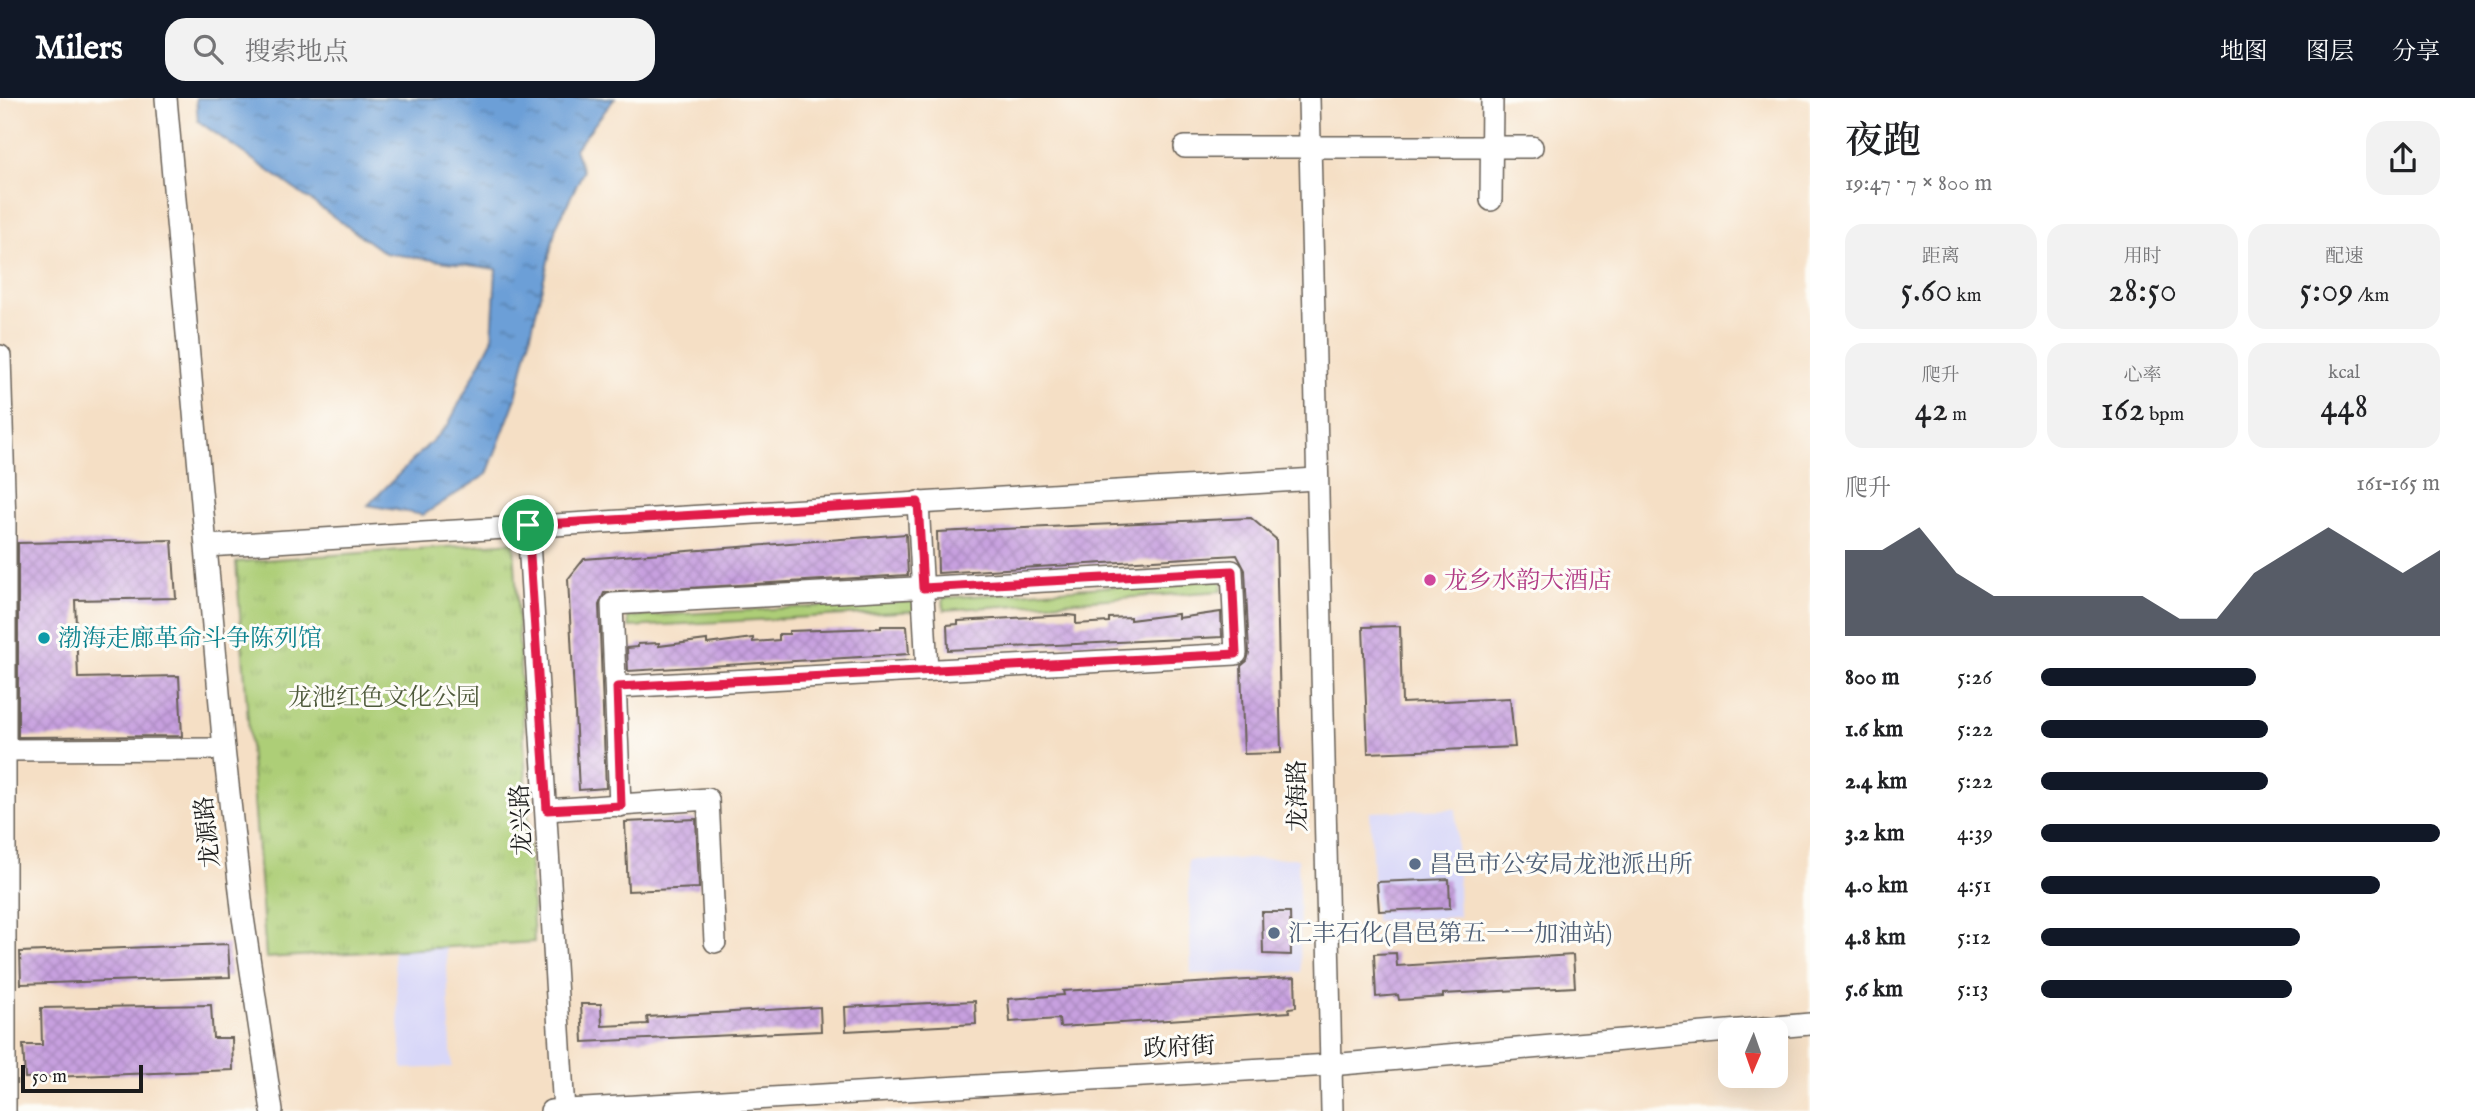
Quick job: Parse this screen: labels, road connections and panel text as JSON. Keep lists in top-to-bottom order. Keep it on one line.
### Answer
{"streets":{"street":["龙海路","龙兴路","龙源路","政府街"]},"crossings":[["龙海路","政府街"],["龙兴路","政府街"]],"parks":["龙池红色文化公园"],"places":["龙乡水韵大酒店","渤海走廊革命斗争陈列馆","昌邑市公安局龙池派出所","汇丰石化(昌邑第五一一加油站)"],"scale_bar":"50 m","north":"bottom","page":{"header":"Milers","search":"搜索地点","nav":["地图","图层","分享"],"heading":["夜跑","19:47 · 7 × 800 m"],"stats":[["距离","5.60 km"],["用时","28:50"],["配速","5:09 /km"],["爬升","42 m"],["心率","162 bpm"],["kcal","448"]],"chart":["爬升","161–165 m"],"list":[{"name":"800 m","note":"5:26"},{"name":"1.6 km","note":"5:22"},{"name":"2.4 km","note":"5:22"},{"name":"3.2 km","note":"4:39"},{"name":"4.0 km","note":"4:51"},{"name":"4.8 km","note":"5:12"},{"name":"5.6 km","note":"5:13"}],"scale":"50 m"}}
